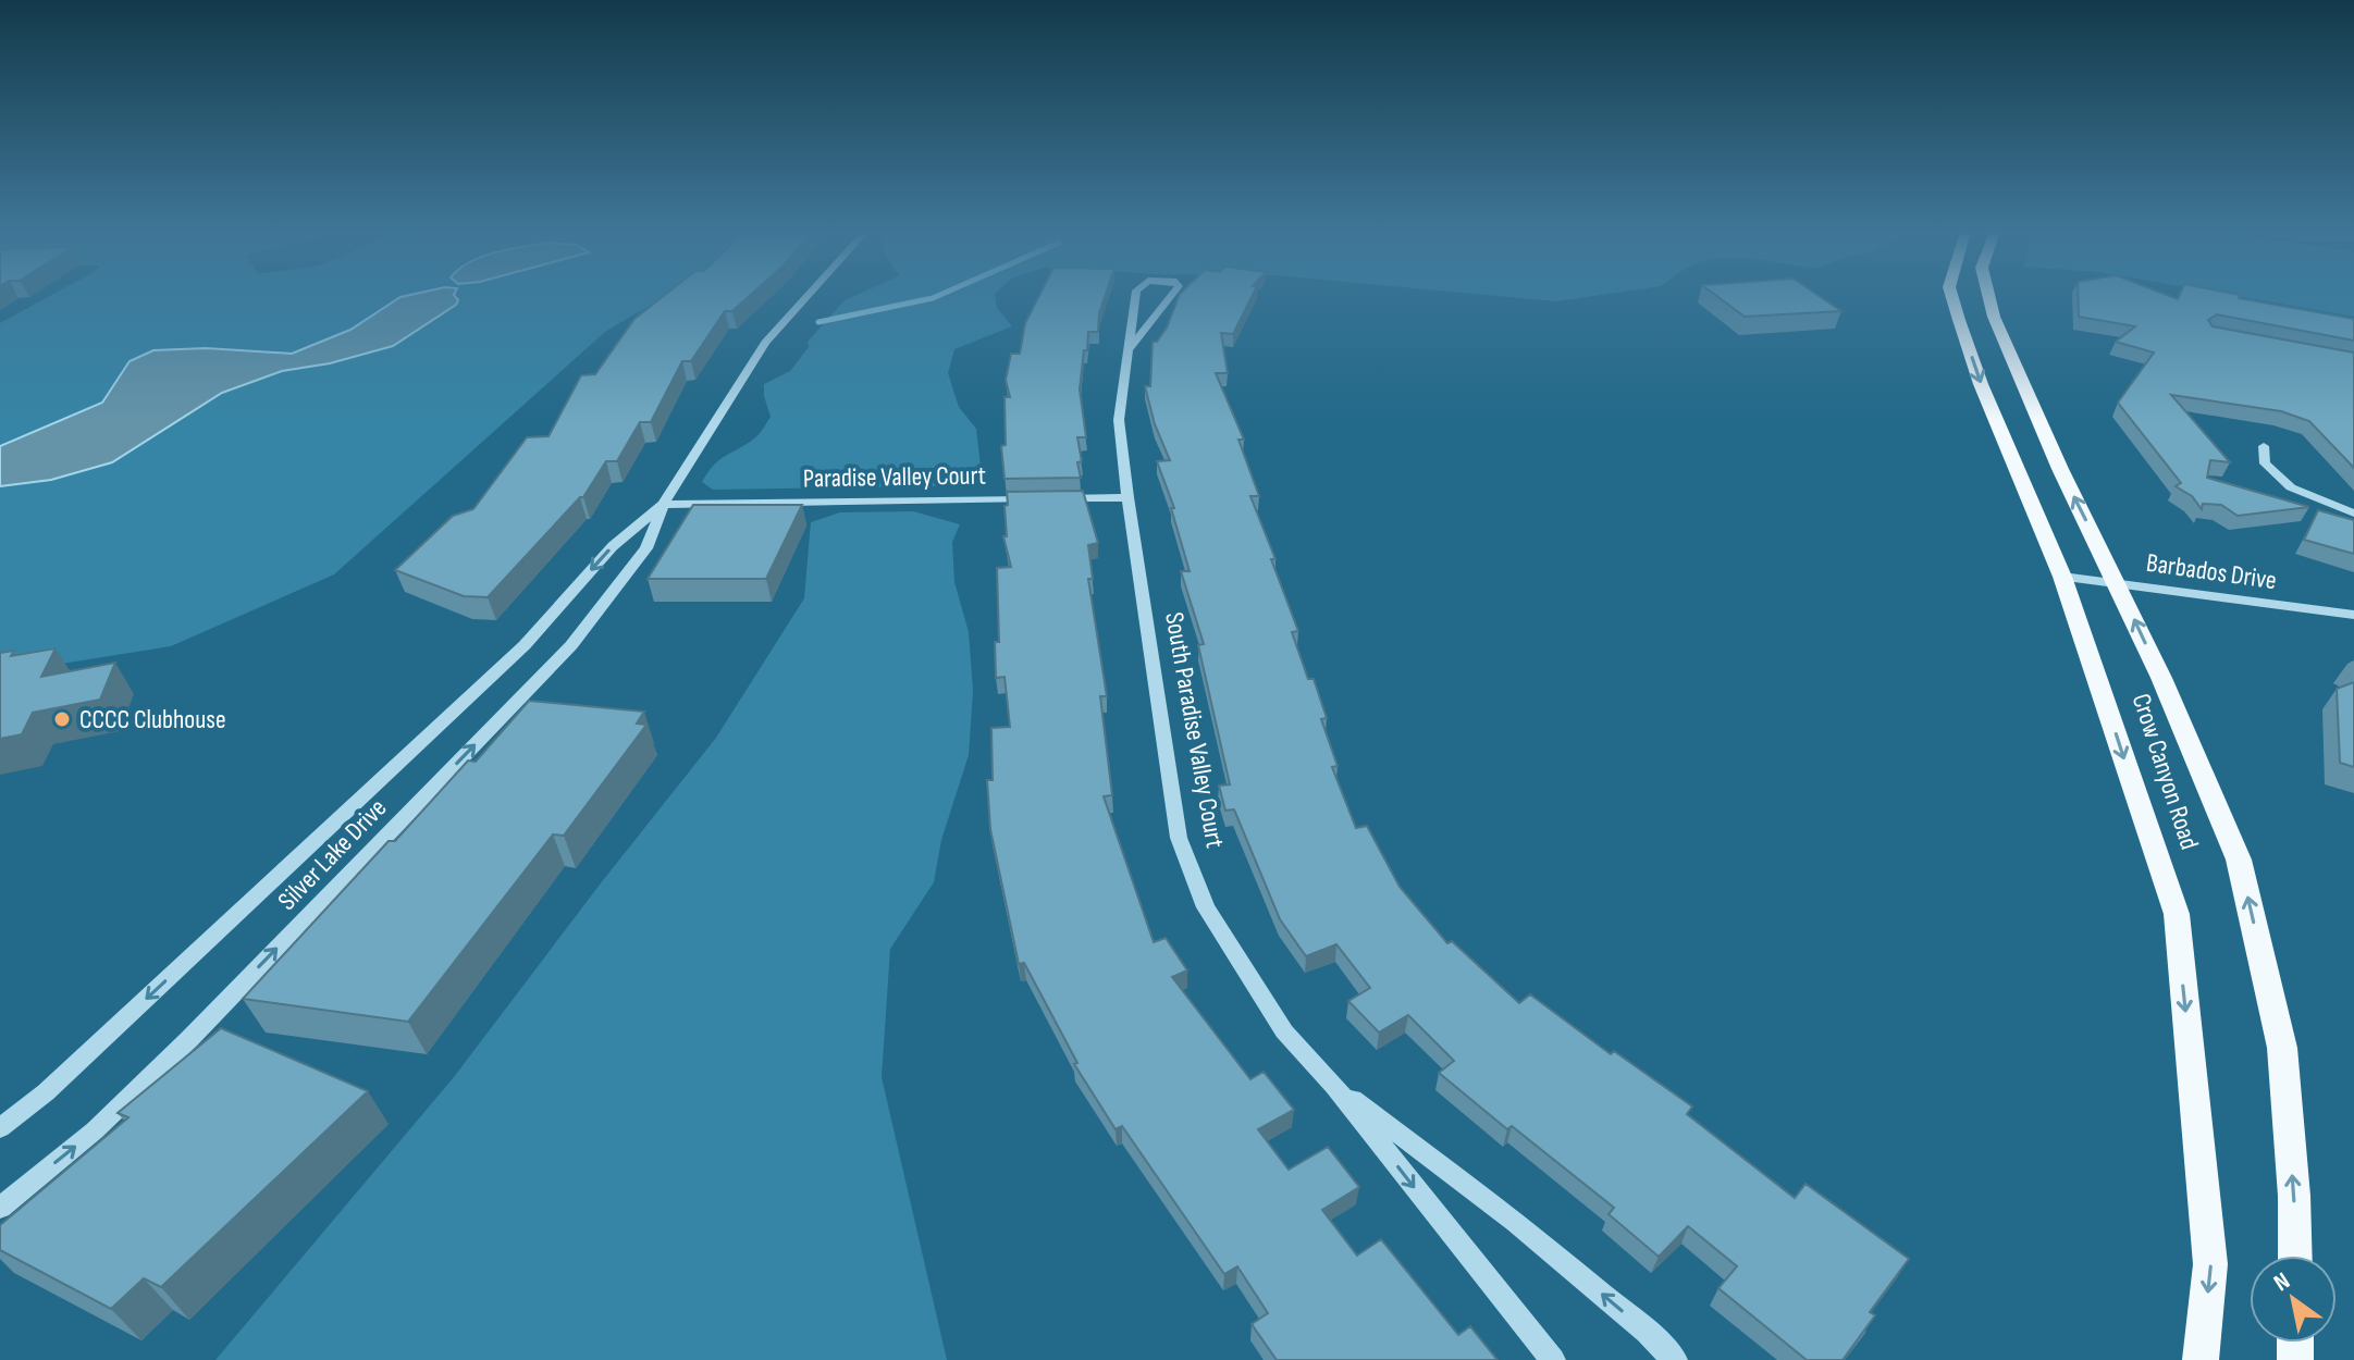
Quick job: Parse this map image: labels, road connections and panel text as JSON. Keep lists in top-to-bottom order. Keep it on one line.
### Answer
{"streets":{"main road":["Crow Canyon Road"],"street":["Paradise Valley Court","Barbados Drive","South Paradise Valley Court","Silver Lake Drive"]},"crossings":[["Paradise Valley Court","South Paradise Valley Court"],["Paradise Valley Court","Silver Lake Drive"],["Barbados Drive","Crow Canyon Road"]],"places":["CCCC Clubhouse"],"north":"top left"}
